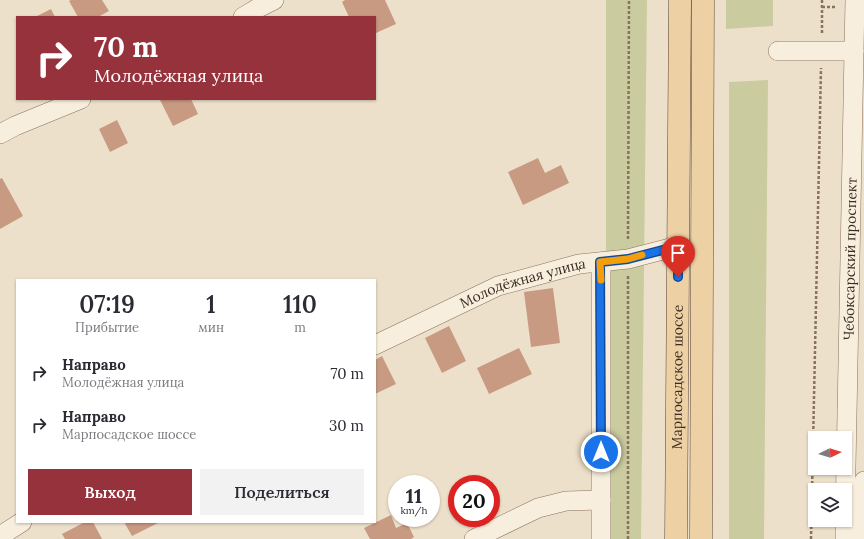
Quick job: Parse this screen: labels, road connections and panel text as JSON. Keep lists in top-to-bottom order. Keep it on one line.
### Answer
{"streets":{"main road":["Марпосадское шоссе"],"street":["Чебоксарский проспект","Молодёжная улица"]},"crossings":[["Молодёжная улица","Марпосадское шоссе"]],"north":"right","page":{"turn":["70 m","Молодёжная улица"],"eta":["07:19","Прибытие","1","мин","110","m"],"list":[{"name":"Направо","note":"Молодёжная улица","value":"70 m"},{"name":"Направо","note":"Марпосадское шоссе","value":"30 m"}],"buttons":["Выход","Поделиться"],"speed":"11 km/h","limit":"20"}}
